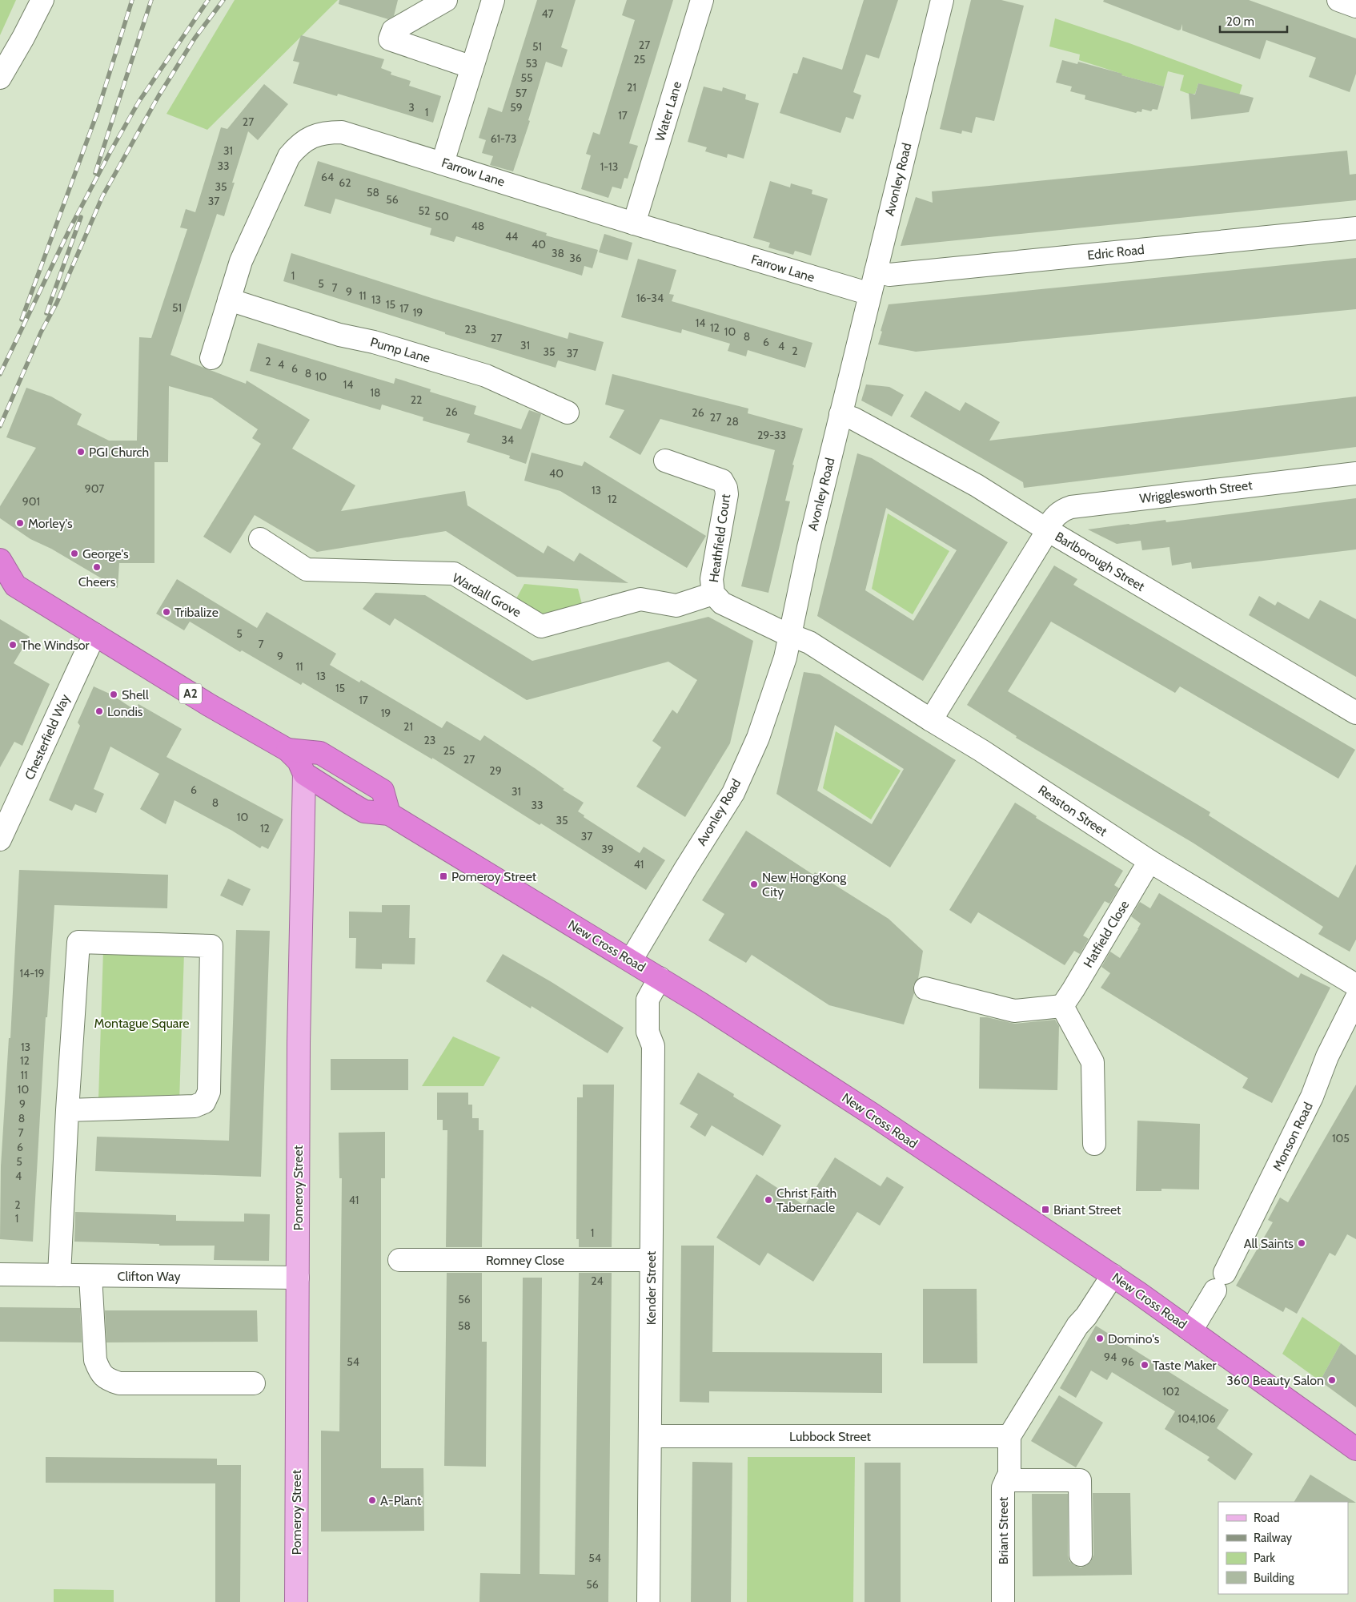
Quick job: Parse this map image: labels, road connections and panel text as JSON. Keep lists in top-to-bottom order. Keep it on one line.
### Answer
{"streets":{"highway":["A2","New Cross Road"],"main road":["Pomeroy Street"],"street":["Water Lane","Farrow Lane","Avonley Road","Edric Road","Pump Lane","Wrigglesworth Street","Heathfield Court","Barlborough Street","Wardall Grove","Chesterfield Way","Reaston Street","Hatfield Close","Monson Road","Romney Close","Clifton Way","Kender Street","Lubbock Street","Briant Street"]},"crossings":[["Water Lane","Farrow Lane"],["Farrow Lane","Avonley Road"],["Farrow Lane","Pump Lane"],["Avonley Road","Edric Road"],["Avonley Road","Heathfield Court"],["Avonley Road","Barlborough Street"],["Avonley Road","Reaston Street"],["Avonley Road","New Cross Road"],["Wrigglesworth Street","Barlborough Street"],["Wrigglesworth Street","Reaston Street"],["Heathfield Court","Wardall Grove"],["Heathfield Court","Reaston Street"],["A2","Chesterfield Way"],["A2","New Cross Road"],["Chesterfield Way","New Cross Road"],["Reaston Street","Hatfield Close"],["New Cross Road","Monson Road"],["New Cross Road","Pomeroy Street"],["New Cross Road","Kender Street"],["Pomeroy Street","Clifton Way"],["Romney Close","Kender Street"],["Kender Street","Lubbock Street"],["Lubbock Street","Briant Street"]],"parks":["Montague Square"],"places":{"other":["PGI Church","Morley's","George's","Cheers","Tribalize","The Windsor","Shell","Londis","New HongKong City","Christ Faith Tabernacle","All Saints","Domino's","Taste Maker","360 Beauty Salon","A-Plant"],"transit":["Pomeroy Street","Briant Street"]},"house_numbers":["47","27","51","25","53","55","21","57","3","59","1","17","27","61-73","31","33","1-13","64","62","35","58","56","37","52","50","48","44","40","38","36","1","5","7","9","11","16-34","13","15","51","17","19","14","12","23","10","8","27","6","31","4","2","35","37","2","4","6","8","10","14","18","22","26","26","27","28","29-33","34","40","907","13","12","901","5","7","9","11","13","15","17","19","21","23","25","27","29","6","31","8","33","10","35","12","37","39","41","14-19","13","12","11","10","9","8","7","105","6","5","4","41","2","1","1","24","56","58","94","54","96","102","104,106","54","56"],"legend":["Road","Railway","Park","Building"],"scale_bar":"20 m"}
